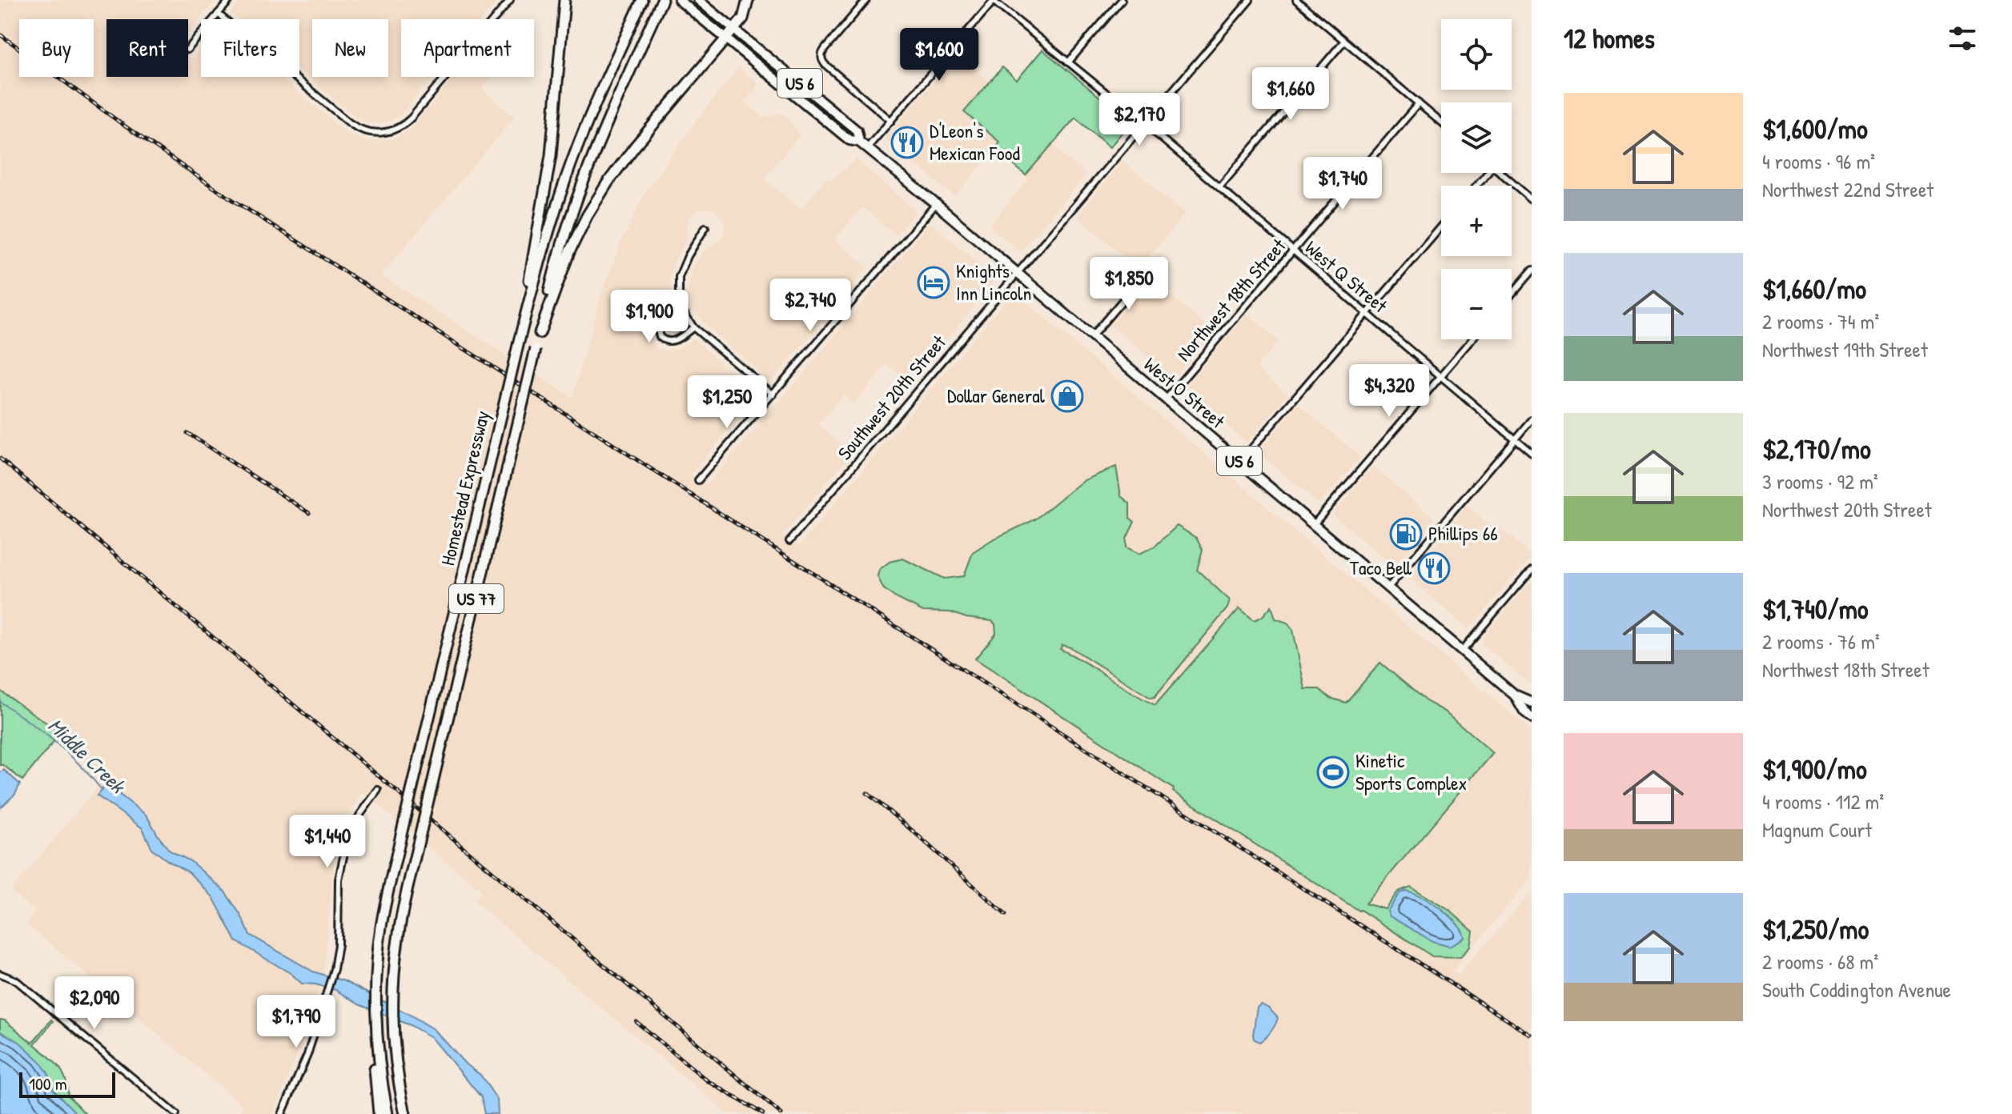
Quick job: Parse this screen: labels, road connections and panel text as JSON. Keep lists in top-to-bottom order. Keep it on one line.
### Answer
{"streets":{"highway":["Homestead Expressway","US 77"],"main road":["US 6","West O Street"],"street":["West Q Street","Northwest 18th Street","Southwest 20th Street"]},"crossings":[["West Q Street","Northwest 18th Street"],["West Q Street","Southwest 20th Street"],["Northwest 18th Street","West O Street"],["West O Street","Southwest 20th Street"],["Homestead Expressway","US 77"]],"water":["Middle Creek"],"places":{"restaurant":["D'Leon's Mexican Food","Taco Bell"],"hotel":["Knights Inn Lincoln"],"shop":["Dollar General"],"fuel station":["Phillips 66"],"sports":["Kinetic Sports Complex"]},"scale_bar":"100 m","page":{"heading":"12 homes","map_buttons":["+","−"],"chip":["Buy","Rent","Filters","New","Apartment"],"price":["$1,600","$1,660","$2,170","$1,740","$1,850","$2,740","$1,900","$4,320","$1,250","$1,440","$2,090","$1,790"],"list":[{"name":"$1,600/mo","note":"4 rooms · 96 m² · Northwest 22nd Street"},{"name":"$1,660/mo","note":"2 rooms · 74 m² · Northwest 19th Street"},{"name":"$2,170/mo","note":"3 rooms · 92 m² · Northwest 20th Street"},{"name":"$1,740/mo","note":"2 rooms · 76 m² · Northwest 18th Street"},{"name":"$1,900/mo","note":"4 rooms · 112 m² · Magnum Court"},{"name":"$1,250/mo","note":"2 rooms · 68 m² · South Coddington Avenue"}],"scale":"100 m"}}
